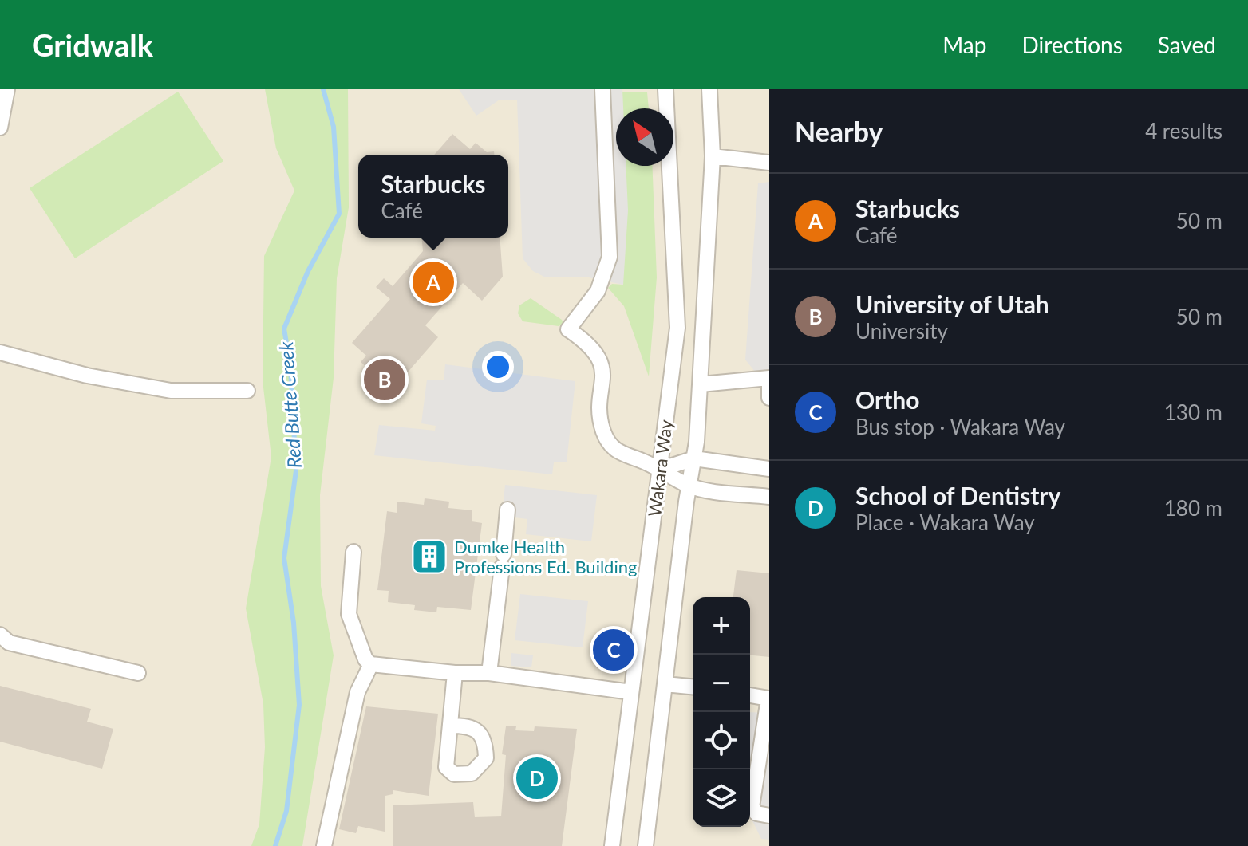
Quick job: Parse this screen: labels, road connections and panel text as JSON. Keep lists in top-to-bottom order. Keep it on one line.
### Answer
{"streets":{"street":["Wakara Way"]},"water":["Red Butte Creek"],"places":{"building":["Dumke Health Professions Ed. Building"]},"north":"top left","page":{"header":"Gridwalk","nav":["Map","Directions","Saved"],"heading":["Nearby","4 results"],"popup":["Starbucks","Café"],"list":[{"mark":"A","name":"Starbucks","note":"Café","value":"50 m"},{"mark":"B","name":"University of Utah","note":"University","value":"50 m"},{"mark":"C","name":"Ortho","note":"Bus stop · Wakara Way","value":"130 m"},{"mark":"D","name":"School of Dentistry","note":"Place · Wakara Way","value":"180 m"}],"pins":["A","B","C","D"],"map_buttons":["+","−"]}}
